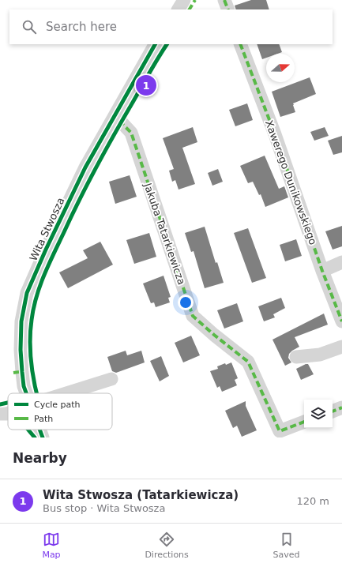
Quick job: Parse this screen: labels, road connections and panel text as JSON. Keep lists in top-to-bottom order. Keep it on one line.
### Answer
{"streets":{"street":["Xawerego Dunikowskiego","Wita Stwosza","Jakuba Tatarkiewicza"]},"crossings":[["Wita Stwosza","Jakuba Tatarkiewicza"]],"legend":["Cycle path","Path"],"north":"right","page":{"search":"Search here","pins":"1","heading":"Nearby","list":[{"mark":"1","name":"Wita Stwosza (Tatarkiewicza)","note":"Bus stop · Wita Stwosza","value":"120 m"}],"nav":["Map","Directions","Saved"]}}
